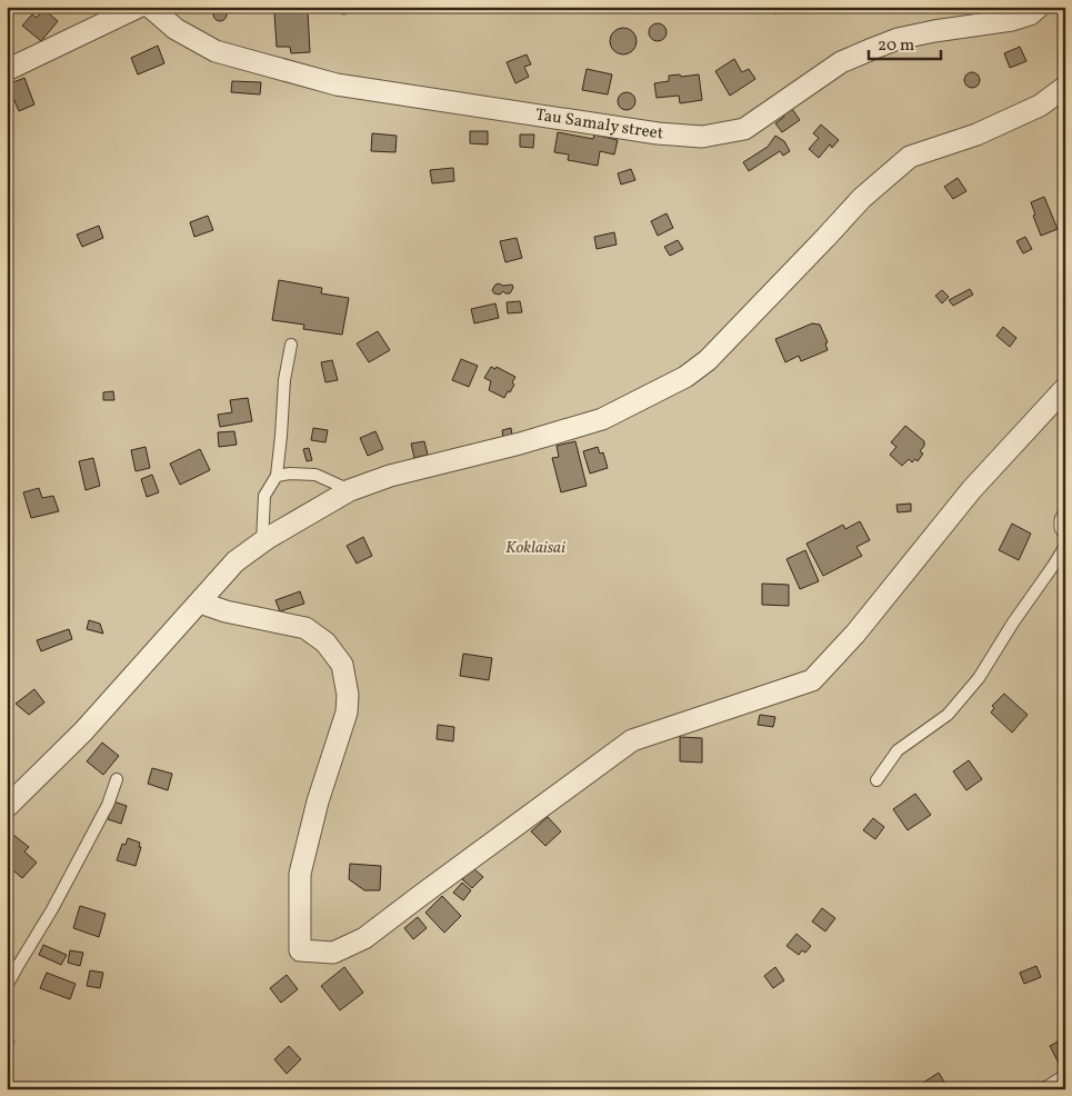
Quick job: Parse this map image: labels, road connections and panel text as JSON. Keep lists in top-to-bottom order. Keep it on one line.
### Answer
{"streets":{"street":["Tau Samaly street"]},"parks":["Koklaisai"],"scale_bar":"20 m"}
